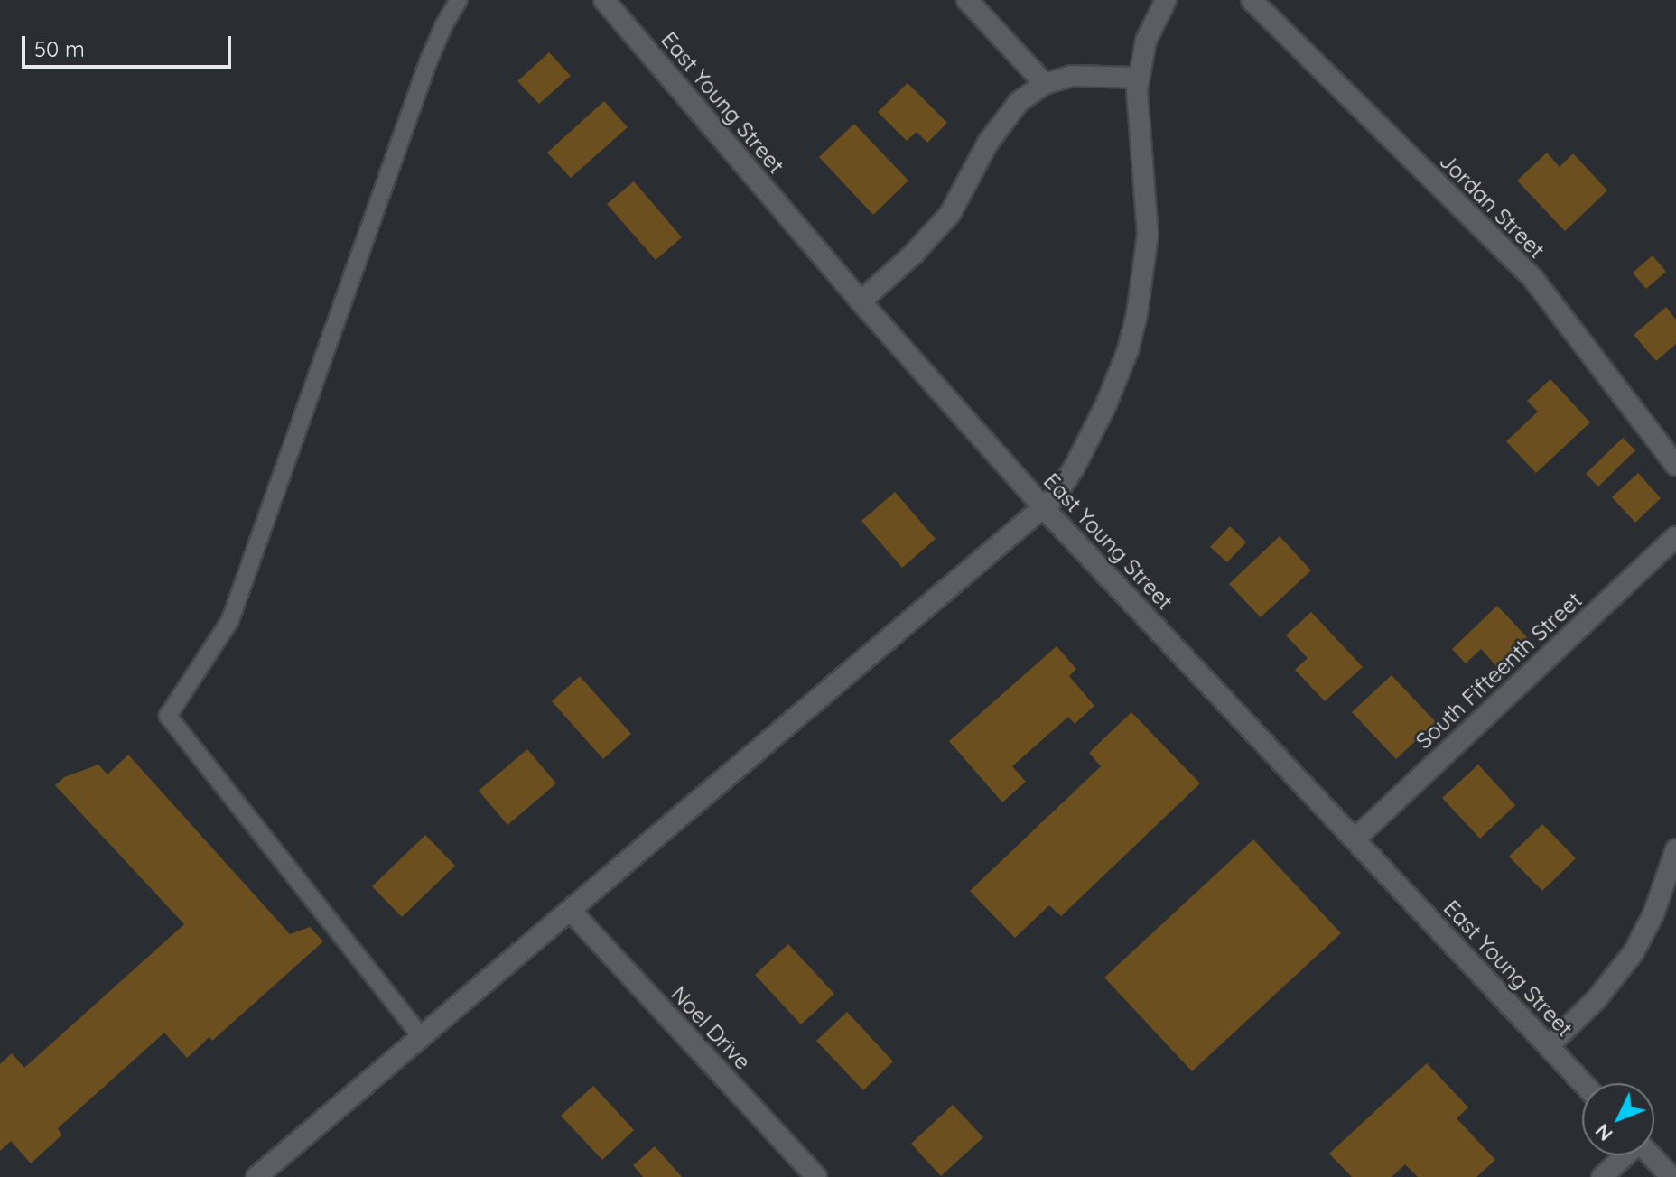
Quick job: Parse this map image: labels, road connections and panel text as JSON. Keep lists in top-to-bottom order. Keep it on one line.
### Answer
{"streets":{"street":["East Young Street","Jordan Street","South Fifteenth Street","Noel Drive"]},"crossings":[["East Young Street","South Fifteenth Street"]],"scale_bar":"50 m","north":"bottom left"}
